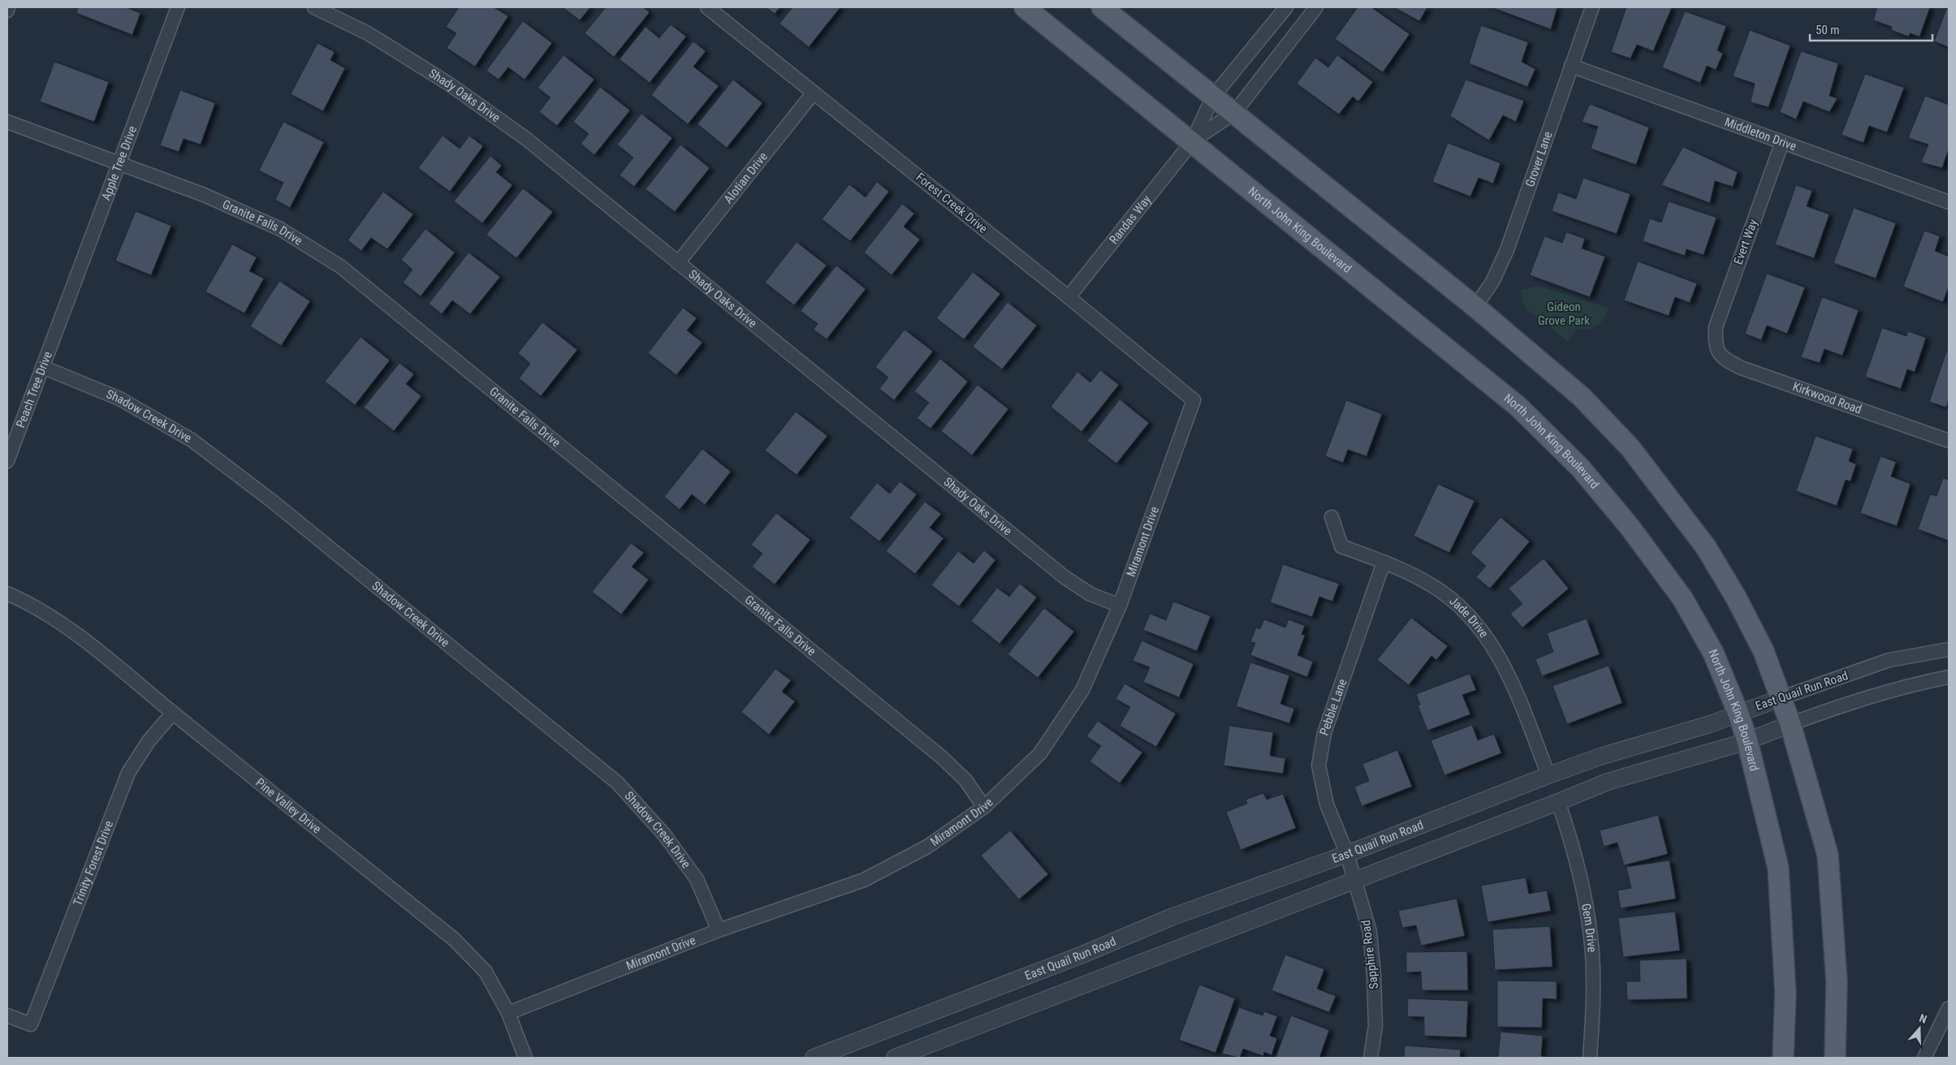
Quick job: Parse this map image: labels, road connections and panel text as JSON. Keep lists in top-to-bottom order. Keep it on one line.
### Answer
{"streets":{"main road":["North John King Boulevard"],"street":["Shady Oaks Drive","Middleton Drive","Grover Lane","Apple Tree Drive","Alotian Drive","Forest Creek Drive","Randas Way","Granite Falls Drive","Evert Way","Peach Tree Drive","Kirkwood Road","Shadow Creek Drive","Miramont Drive","Jade Drive","East Quail Run Road","Pebble Lane","Pine Valley Drive","Trinity Forest Drive","Gem Drive","Sapphire Road"]},"crossings":[["Shady Oaks Drive","Alotian Drive"],["Shady Oaks Drive","Miramont Drive"],["Middleton Drive","Grover Lane"],["Middleton Drive","Evert Way"],["Apple Tree Drive","Granite Falls Drive"],["Apple Tree Drive","Peach Tree Drive"],["Alotian Drive","Forest Creek Drive"],["Forest Creek Drive","Randas Way"],["Forest Creek Drive","Miramont Drive"],["Randas Way","North John King Boulevard"],["Granite Falls Drive","Miramont Drive"],["North John King Boulevard","East Quail Run Road"],["Evert Way","Kirkwood Road"],["Peach Tree Drive","Shadow Creek Drive"],["Shadow Creek Drive","Miramont Drive"],["Miramont Drive","Pine Valley Drive"],["Jade Drive","East Quail Run Road"],["Jade Drive","Pebble Lane"],["East Quail Run Road","Pebble Lane"],["East Quail Run Road","Sapphire Road"],["Pebble Lane","Sapphire Road"],["Pine Valley Drive","Trinity Forest Drive"]],"parks":["Gideon Grove Park"],"scale_bar":"50 m","north":"top"}
